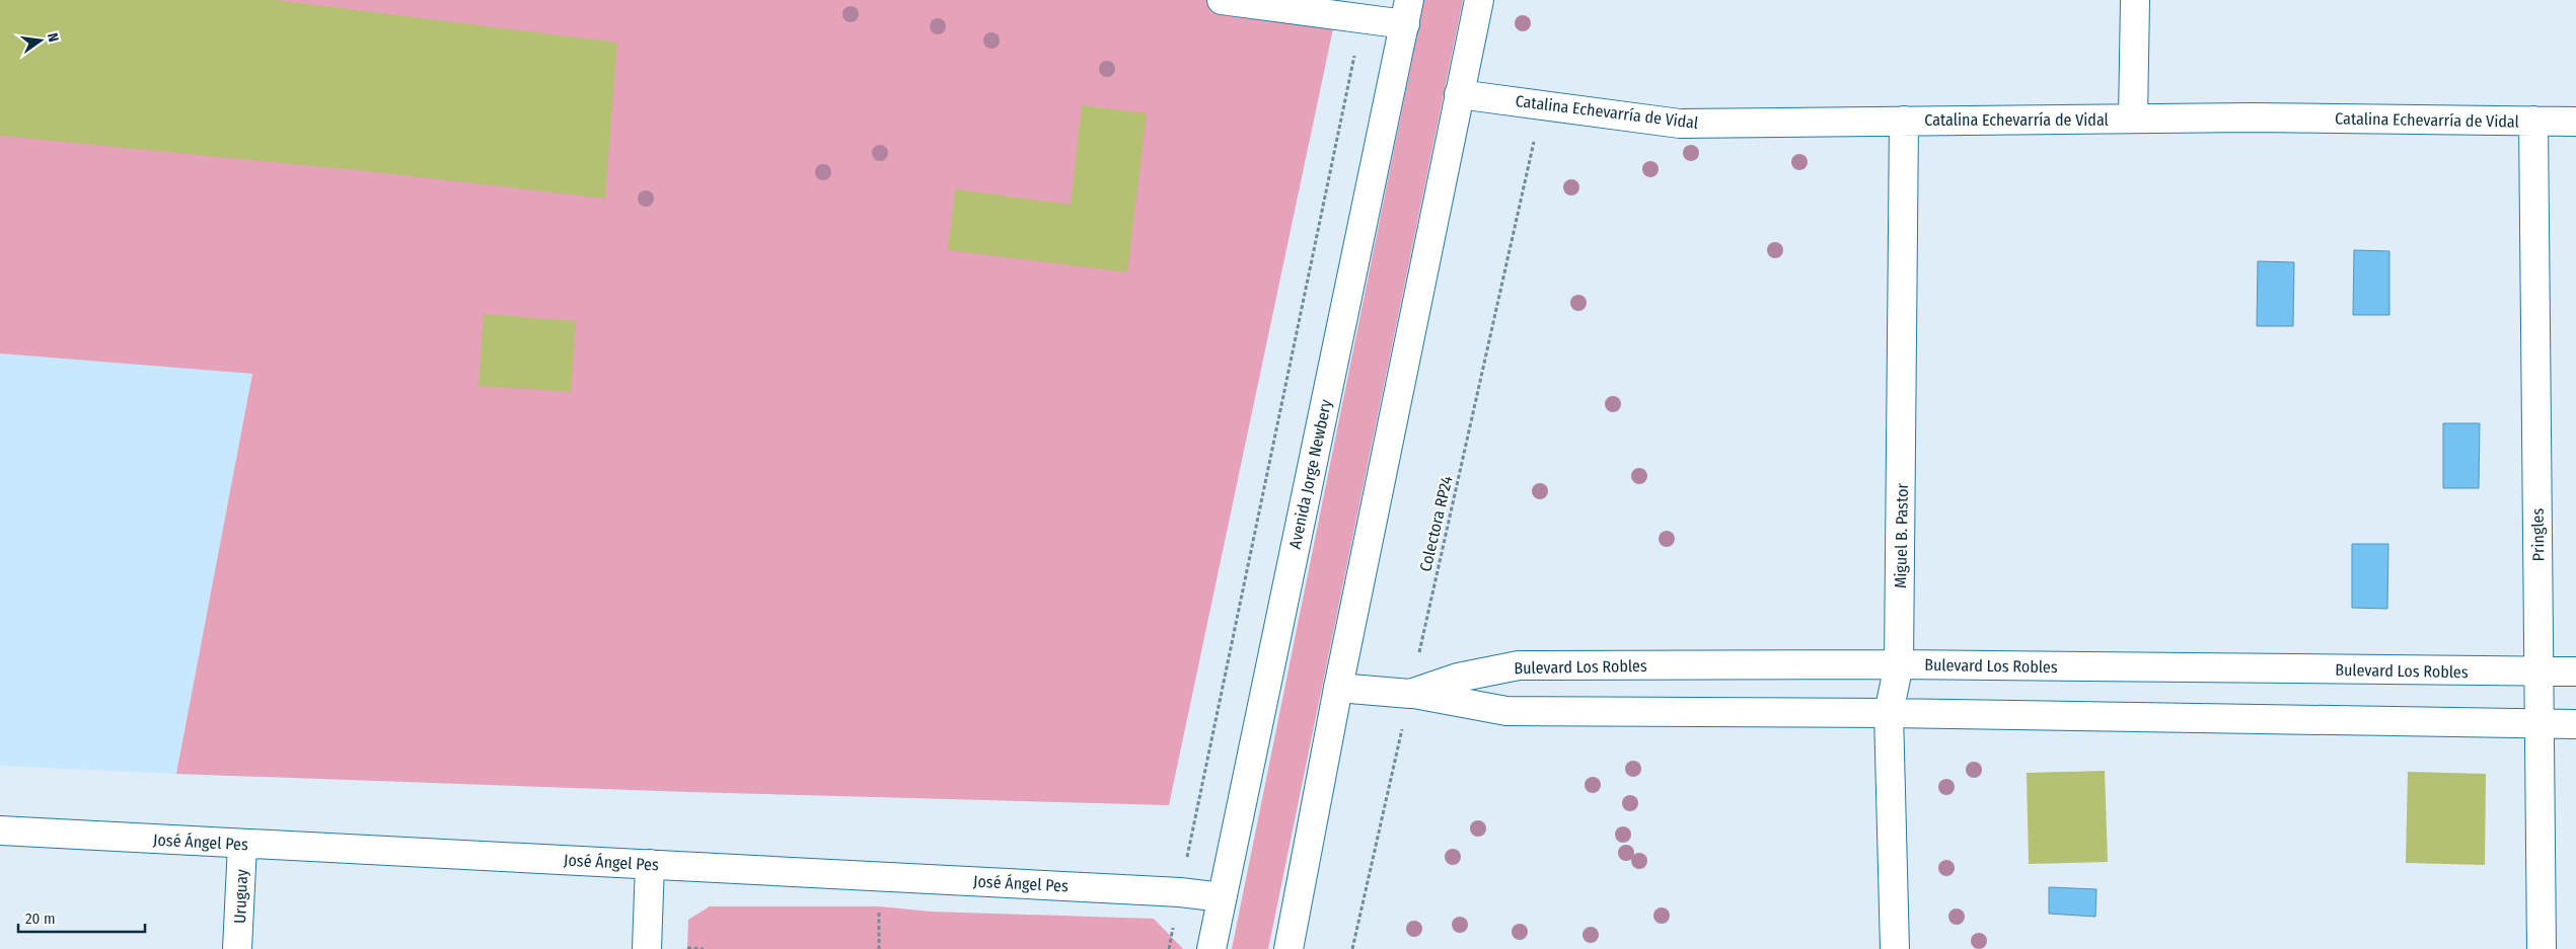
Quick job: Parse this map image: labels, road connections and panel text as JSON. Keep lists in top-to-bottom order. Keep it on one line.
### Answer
{"streets":{"street":["Catalina Echevarría de Vidal","Avenida Jorge Newbery","Pringles","Miguel B. Pastor","Bulevard Los Robles","José Ángel Pes","Uruguay"],"path":["Colectora RP24"]},"crossings":[["Catalina Echevarría de Vidal","Colectora RP24"],["Catalina Echevarría de Vidal","Pringles"],["Catalina Echevarría de Vidal","Miguel B. Pastor"],["Avenida Jorge Newbery","José Ángel Pes"],["Colectora RP24","Bulevard Los Robles"],["Pringles","Bulevard Los Robles"],["Miguel B. Pastor","Bulevard Los Robles"],["José Ángel Pes","Uruguay"]],"scale_bar":"20 m","north":"right"}
